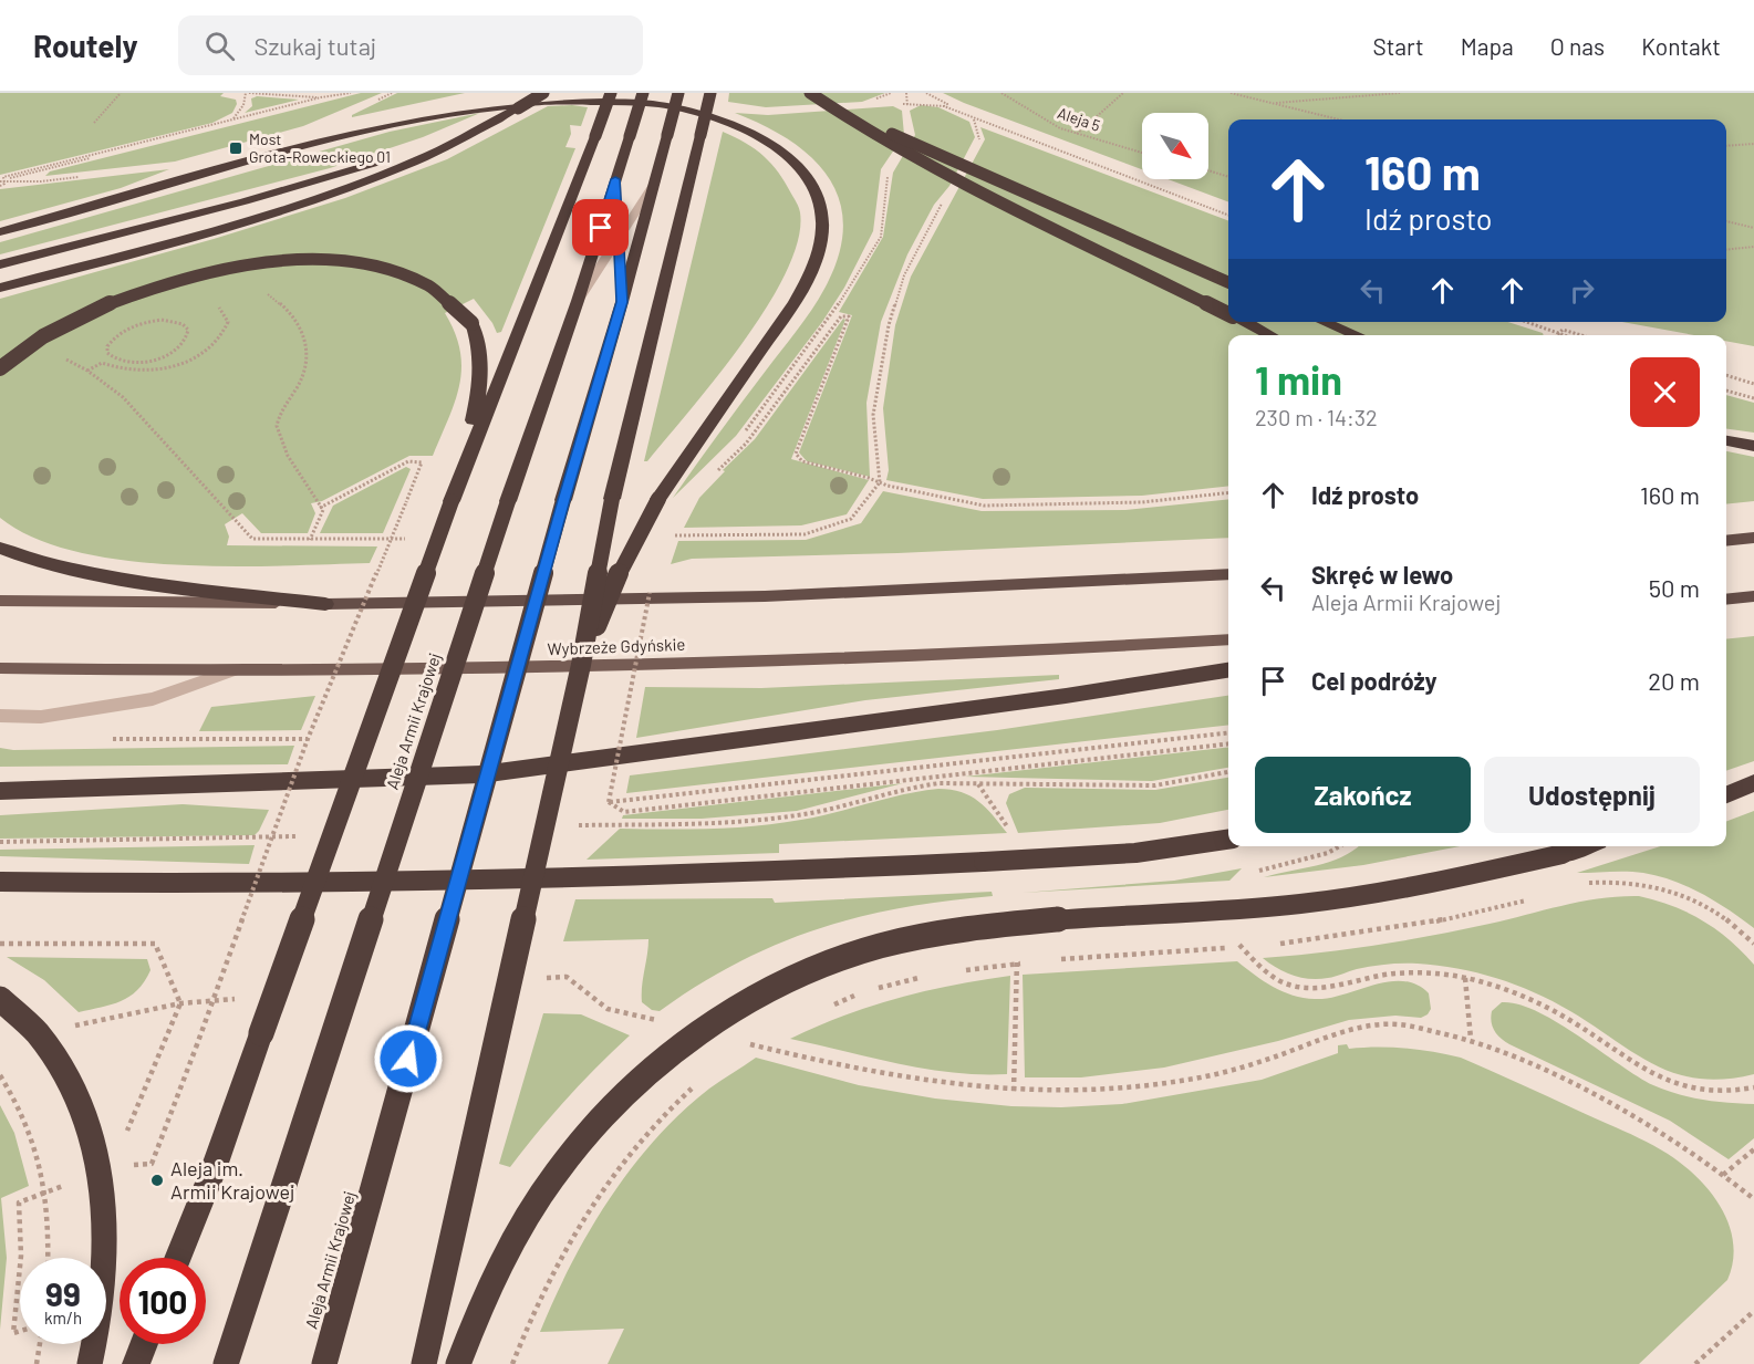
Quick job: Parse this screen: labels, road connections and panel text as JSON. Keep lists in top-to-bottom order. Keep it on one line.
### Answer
{"streets":{"highway":["Aleja Armii Krajowej"],"main road":["Wybrzeże Gdyńskie"],"path":["Aleja 5"]},"places":{"transit":["Most Grota-Roweckiego 01"],"other":["Aleja im. Armii Krajowej"]},"north":"bottom right","page":{"header":"Routely","search":"Szukaj tutaj","nav":["Start","Mapa","O nas","Kontakt"],"turn":["160 m","Idź prosto"],"heading":["1 min","230 m · 14:32"],"list":[{"name":"Idź prosto","value":"160 m"},{"name":"Skręć w lewo","note":"Aleja Armii Krajowej","value":"50 m"},{"name":"Cel podróży","value":"20 m"}],"buttons":["Zakończ","Udostępnij"],"speed":"99 km/h","limit":"100"}}
